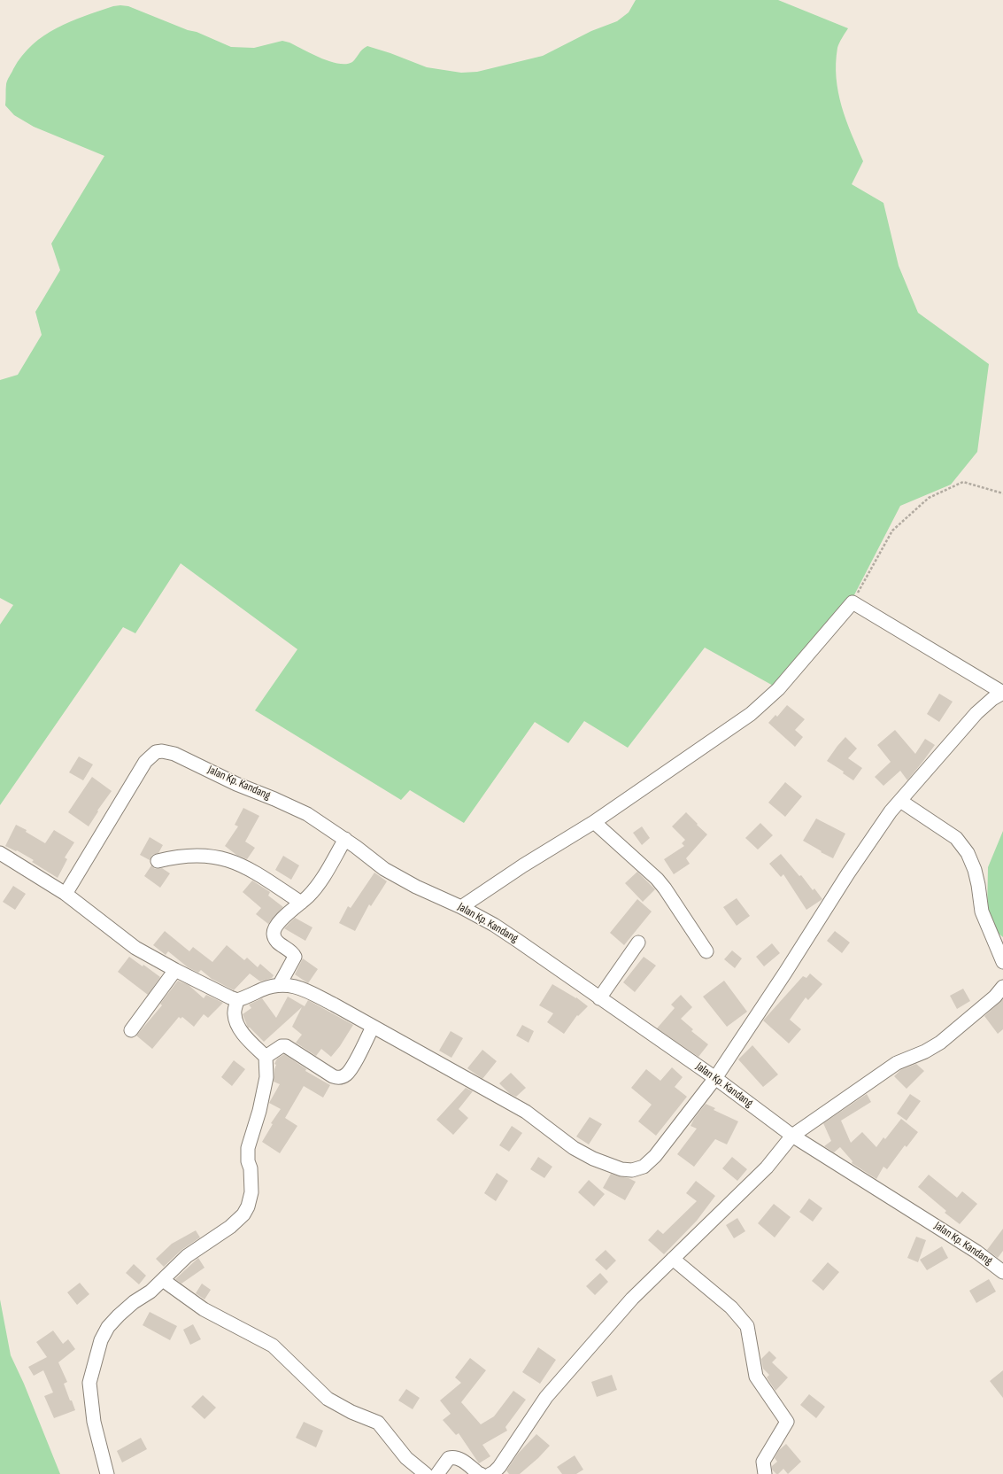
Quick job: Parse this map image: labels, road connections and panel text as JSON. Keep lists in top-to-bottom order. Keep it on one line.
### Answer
{"streets":{"street":["Jalan Kp. Kandang"]}}
